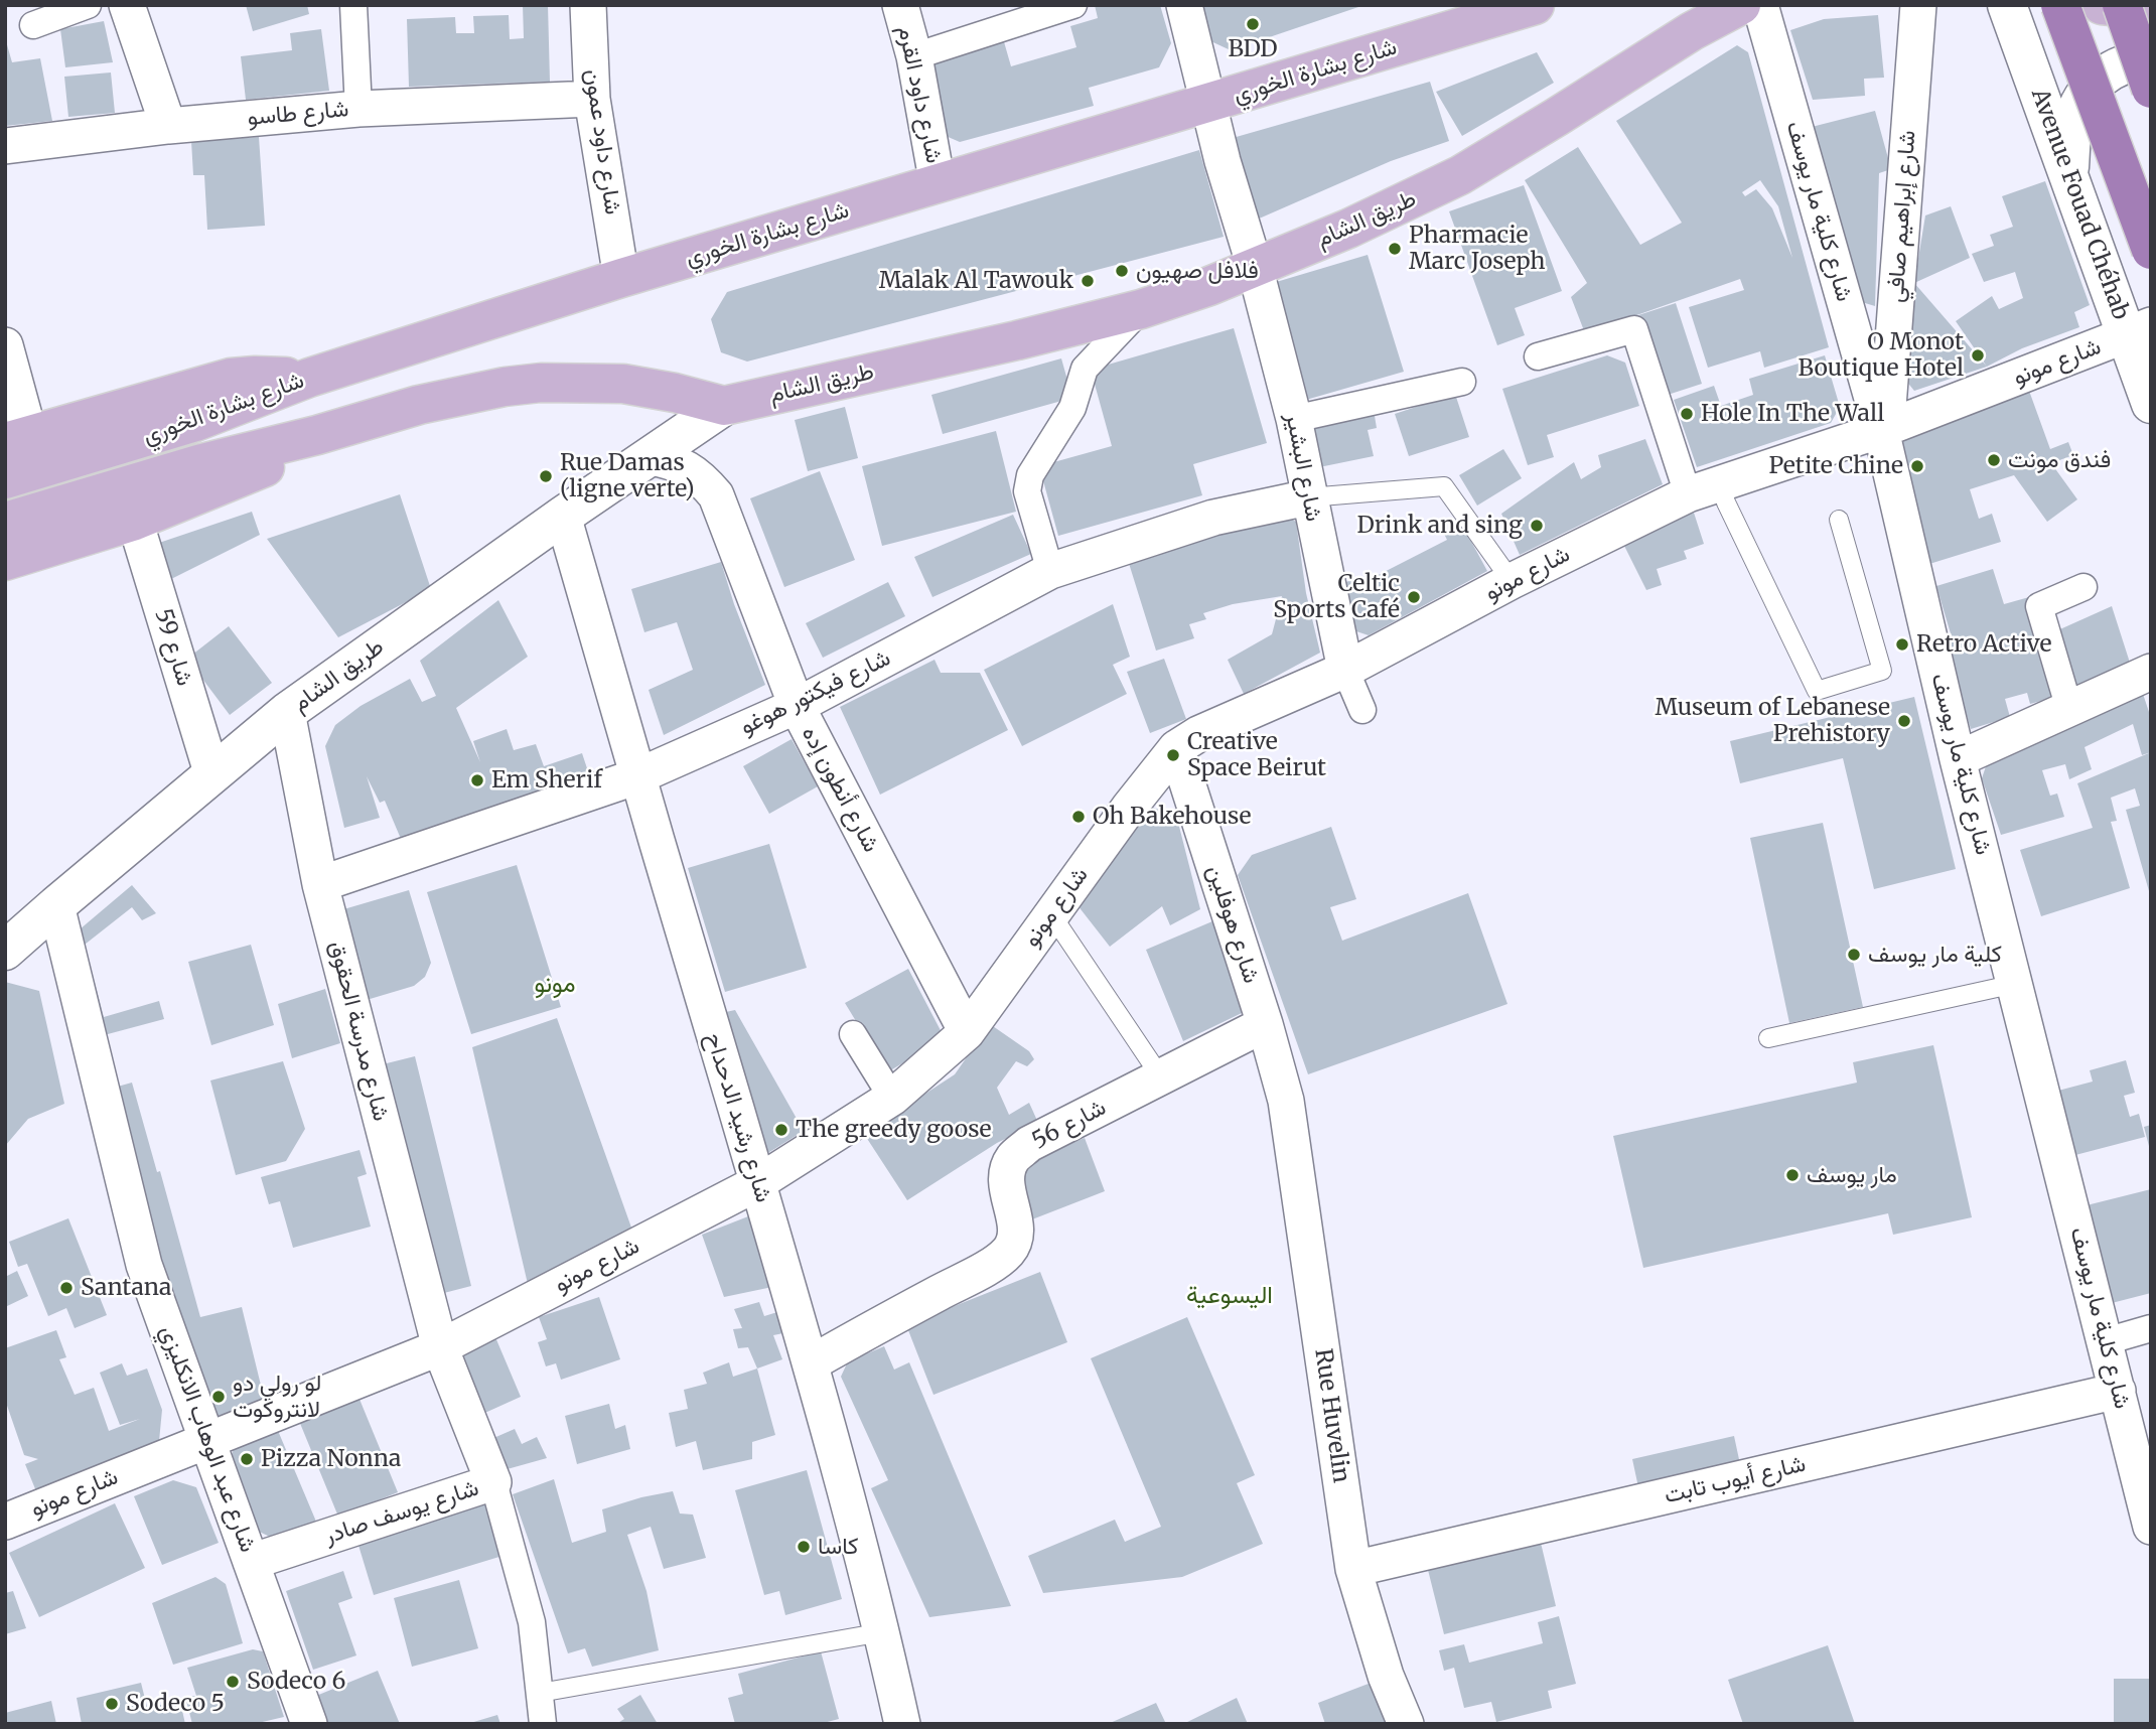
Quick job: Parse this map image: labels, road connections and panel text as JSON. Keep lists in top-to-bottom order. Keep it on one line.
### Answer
{"streets":{"main road":["شارع بشارة الخوري","طريق الشام"],"street":["شارع داود القرم","شارع طاسو","شارع داود عمون","Avenue Fouad Chéhab","شارع كلية مار يوسف","شارع إبراهيم صافي","شارع مونو","شارع البشير","شارع 59","شارع فيكتور هوغو","شارع أنطون إده","شارع هوفلين","شارع مدرسة الحقوق","شارع رشيد الدحداح","شارع 56","Rue Huvelin","شارع عبد الوهاب الانكليزي","شارع أيوب تابت","شارع يوسف صادر"]},"crossings":[["شارع بشارة الخوري","شارع داود القرم"],["شارع بشارة الخوري","شارع داود عمون"],["شارع بشارة الخوري","طريق الشام"],["شارع بشارة الخوري","شارع البشير"],["شارع طاسو","شارع داود عمون"],["Avenue Fouad Chéhab","شارع مونو"],["شارع كلية مار يوسف","شارع إبراهيم صافي"],["شارع كلية مار يوسف","شارع مونو"],["شارع كلية مار يوسف","شارع أيوب تابت"],["شارع إبراهيم صافي","شارع مونو"],["طريق الشام","شارع البشير"],["طريق الشام","شارع 59"],["طريق الشام","شارع أنطون إده"],["طريق الشام","شارع مدرسة الحقوق"],["طريق الشام","شارع رشيد الدحداح"],["طريق الشام","شارع عبد الوهاب الانكليزي"],["شارع مونو","شارع البشير"],["شارع مونو","شارع أنطون إده"],["شارع مونو","شارع هوفلين"],["شارع مونو","شارع مدرسة الحقوق"],["شارع مونو","شارع رشيد الدحداح"],["شارع مونو","شارع عبد الوهاب الانكليزي"],["شارع مونو","شارع يوسف صادر"],["شارع البشير","شارع فيكتور هوغو"],["شارع فيكتور هوغو","شارع أنطون إده"],["شارع فيكتور هوغو","شارع مدرسة الحقوق"],["شارع فيكتور هوغو","شارع رشيد الدحداح"],["شارع هوفلين","شارع 56"],["شارع هوفلين","Rue Huvelin"],["شارع مدرسة الحقوق","شارع يوسف صادر"],["شارع رشيد الدحداح","شارع 56"],["Rue Huvelin","شارع أيوب تابت"],["شارع عبد الوهاب الانكليزي","شارع يوسف صادر"]],"districts":["مونو","اليسوعية"],"places":["BDD","Pharmacie Marc Joseph","فلافل صهيون","Malak Al Tawouk","O Monot Boutique Hotel","Hole In The Wall","فندق مونت","Petite Chine","Rue Damas (ligne verte)","Drink and sing","Celtic Sports Café","Retro Active","Museum of Lebanese Prehistory","Creative Space Beirut","Em Sherif","Oh Bakehouse","كلية مار يوسف","The greedy goose","مار يوسف","Santana","لو رولي دو لانتروكوت","Pizza Nonna","كاسا","Sodeco 6","Sodeco 5"]}
